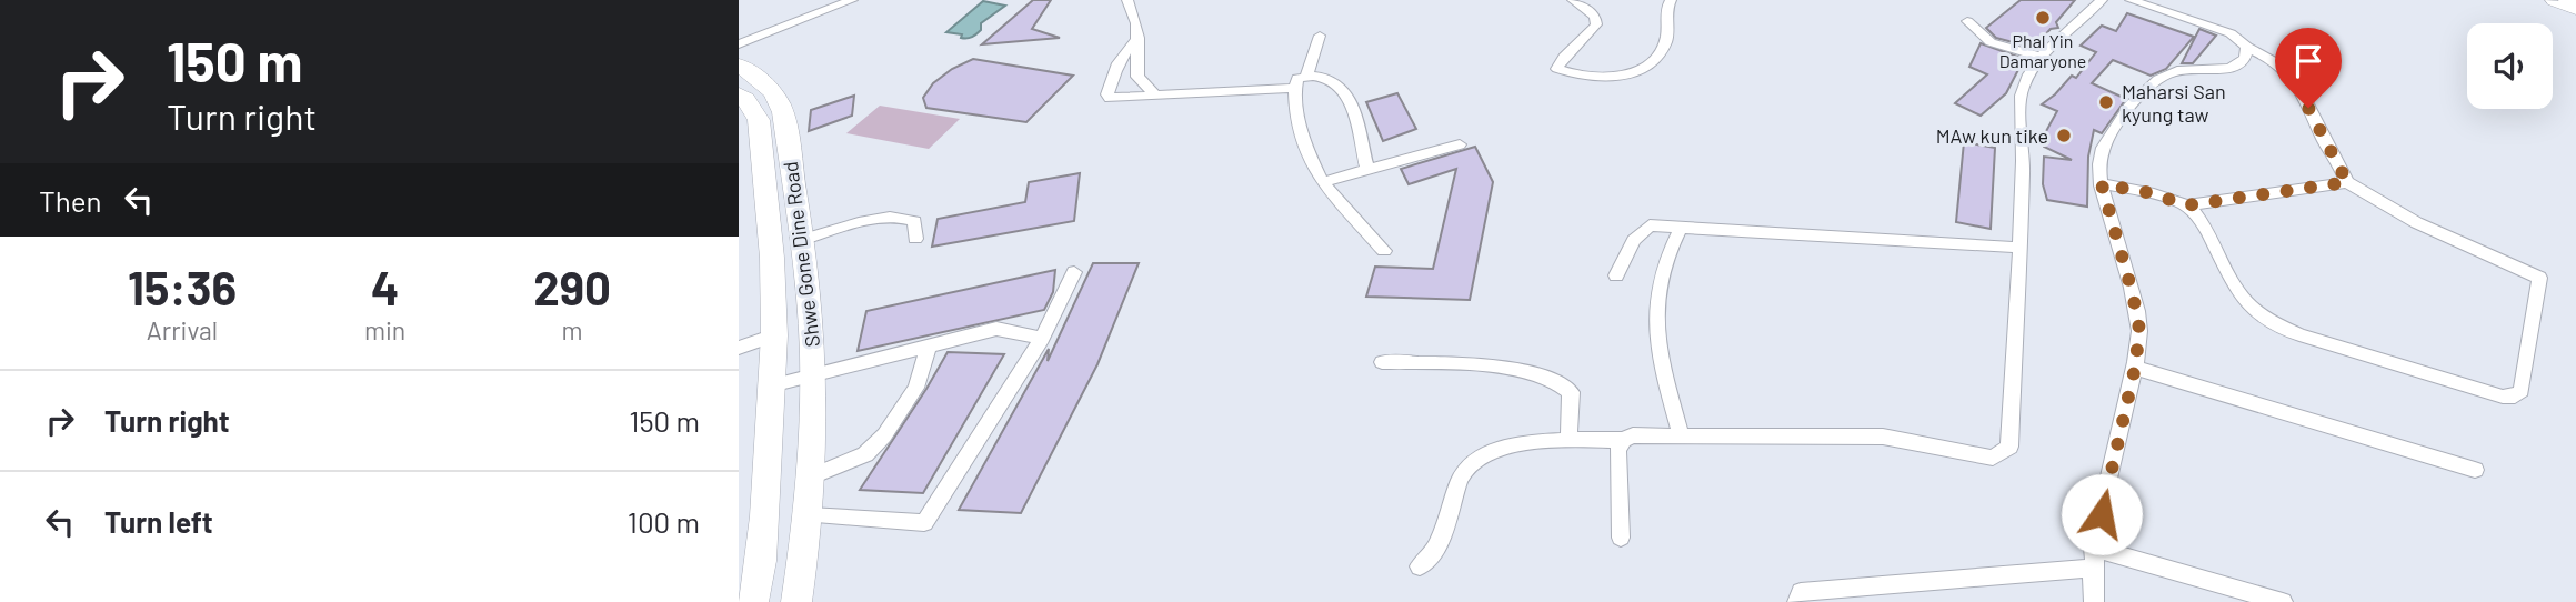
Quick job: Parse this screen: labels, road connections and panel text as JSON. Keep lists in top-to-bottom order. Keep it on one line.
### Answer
{"streets":{"main road":["Shwe Gone Dine Road"]},"places":["Phal Yin Damaryone","Maharsi San kyung taw","MAw kun tike"],"page":{"turn":["150 m","Turn right"],"then":"Then","eta":["15:36","Arrival","4","min","290","m"],"list":[{"name":"Turn right","value":"150 m"},{"name":"Turn left","value":"100 m"}]}}
